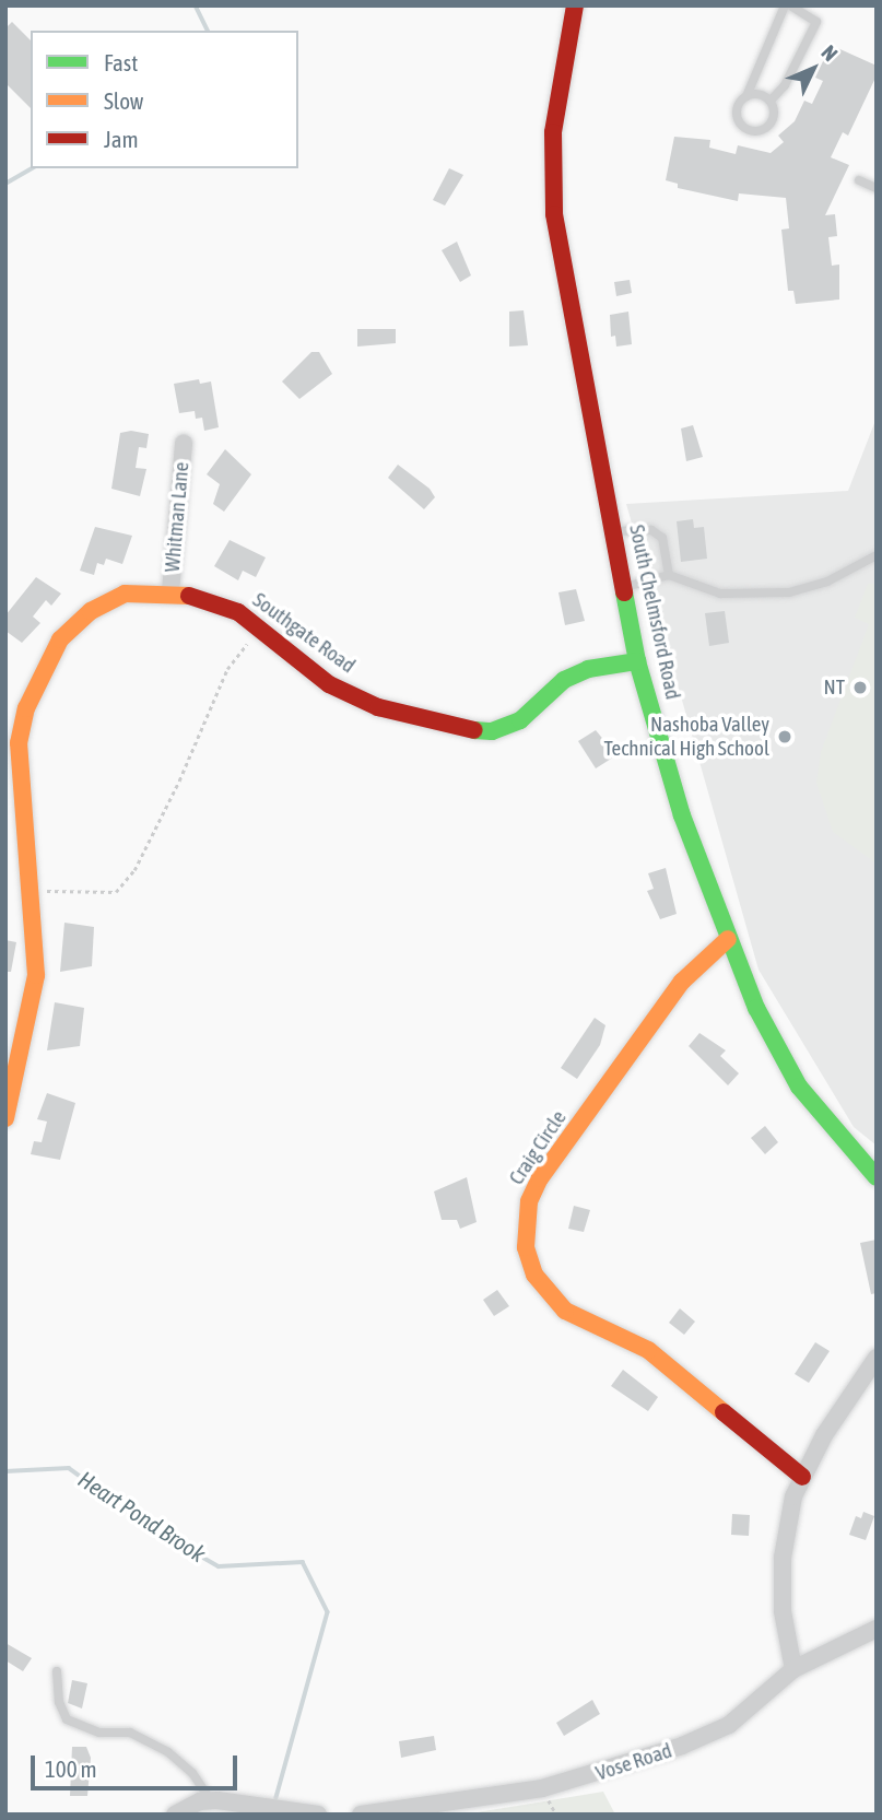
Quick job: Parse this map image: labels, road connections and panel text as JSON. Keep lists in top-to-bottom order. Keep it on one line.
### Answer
{"streets":{"street":["Whitman Lane","South Chelmsford Road","Southgate Road","Craig Circle","Vose Road"]},"crossings":[["Whitman Lane","Southgate Road"],["South Chelmsford Road","Southgate Road"],["South Chelmsford Road","Craig Circle"]],"water":["Heart Pond Brook"],"places":["NT","Nashoba Valley Technical High School"],"legend":["Fast","Slow","Jam"],"scale_bar":"100 m","north":"top right"}
